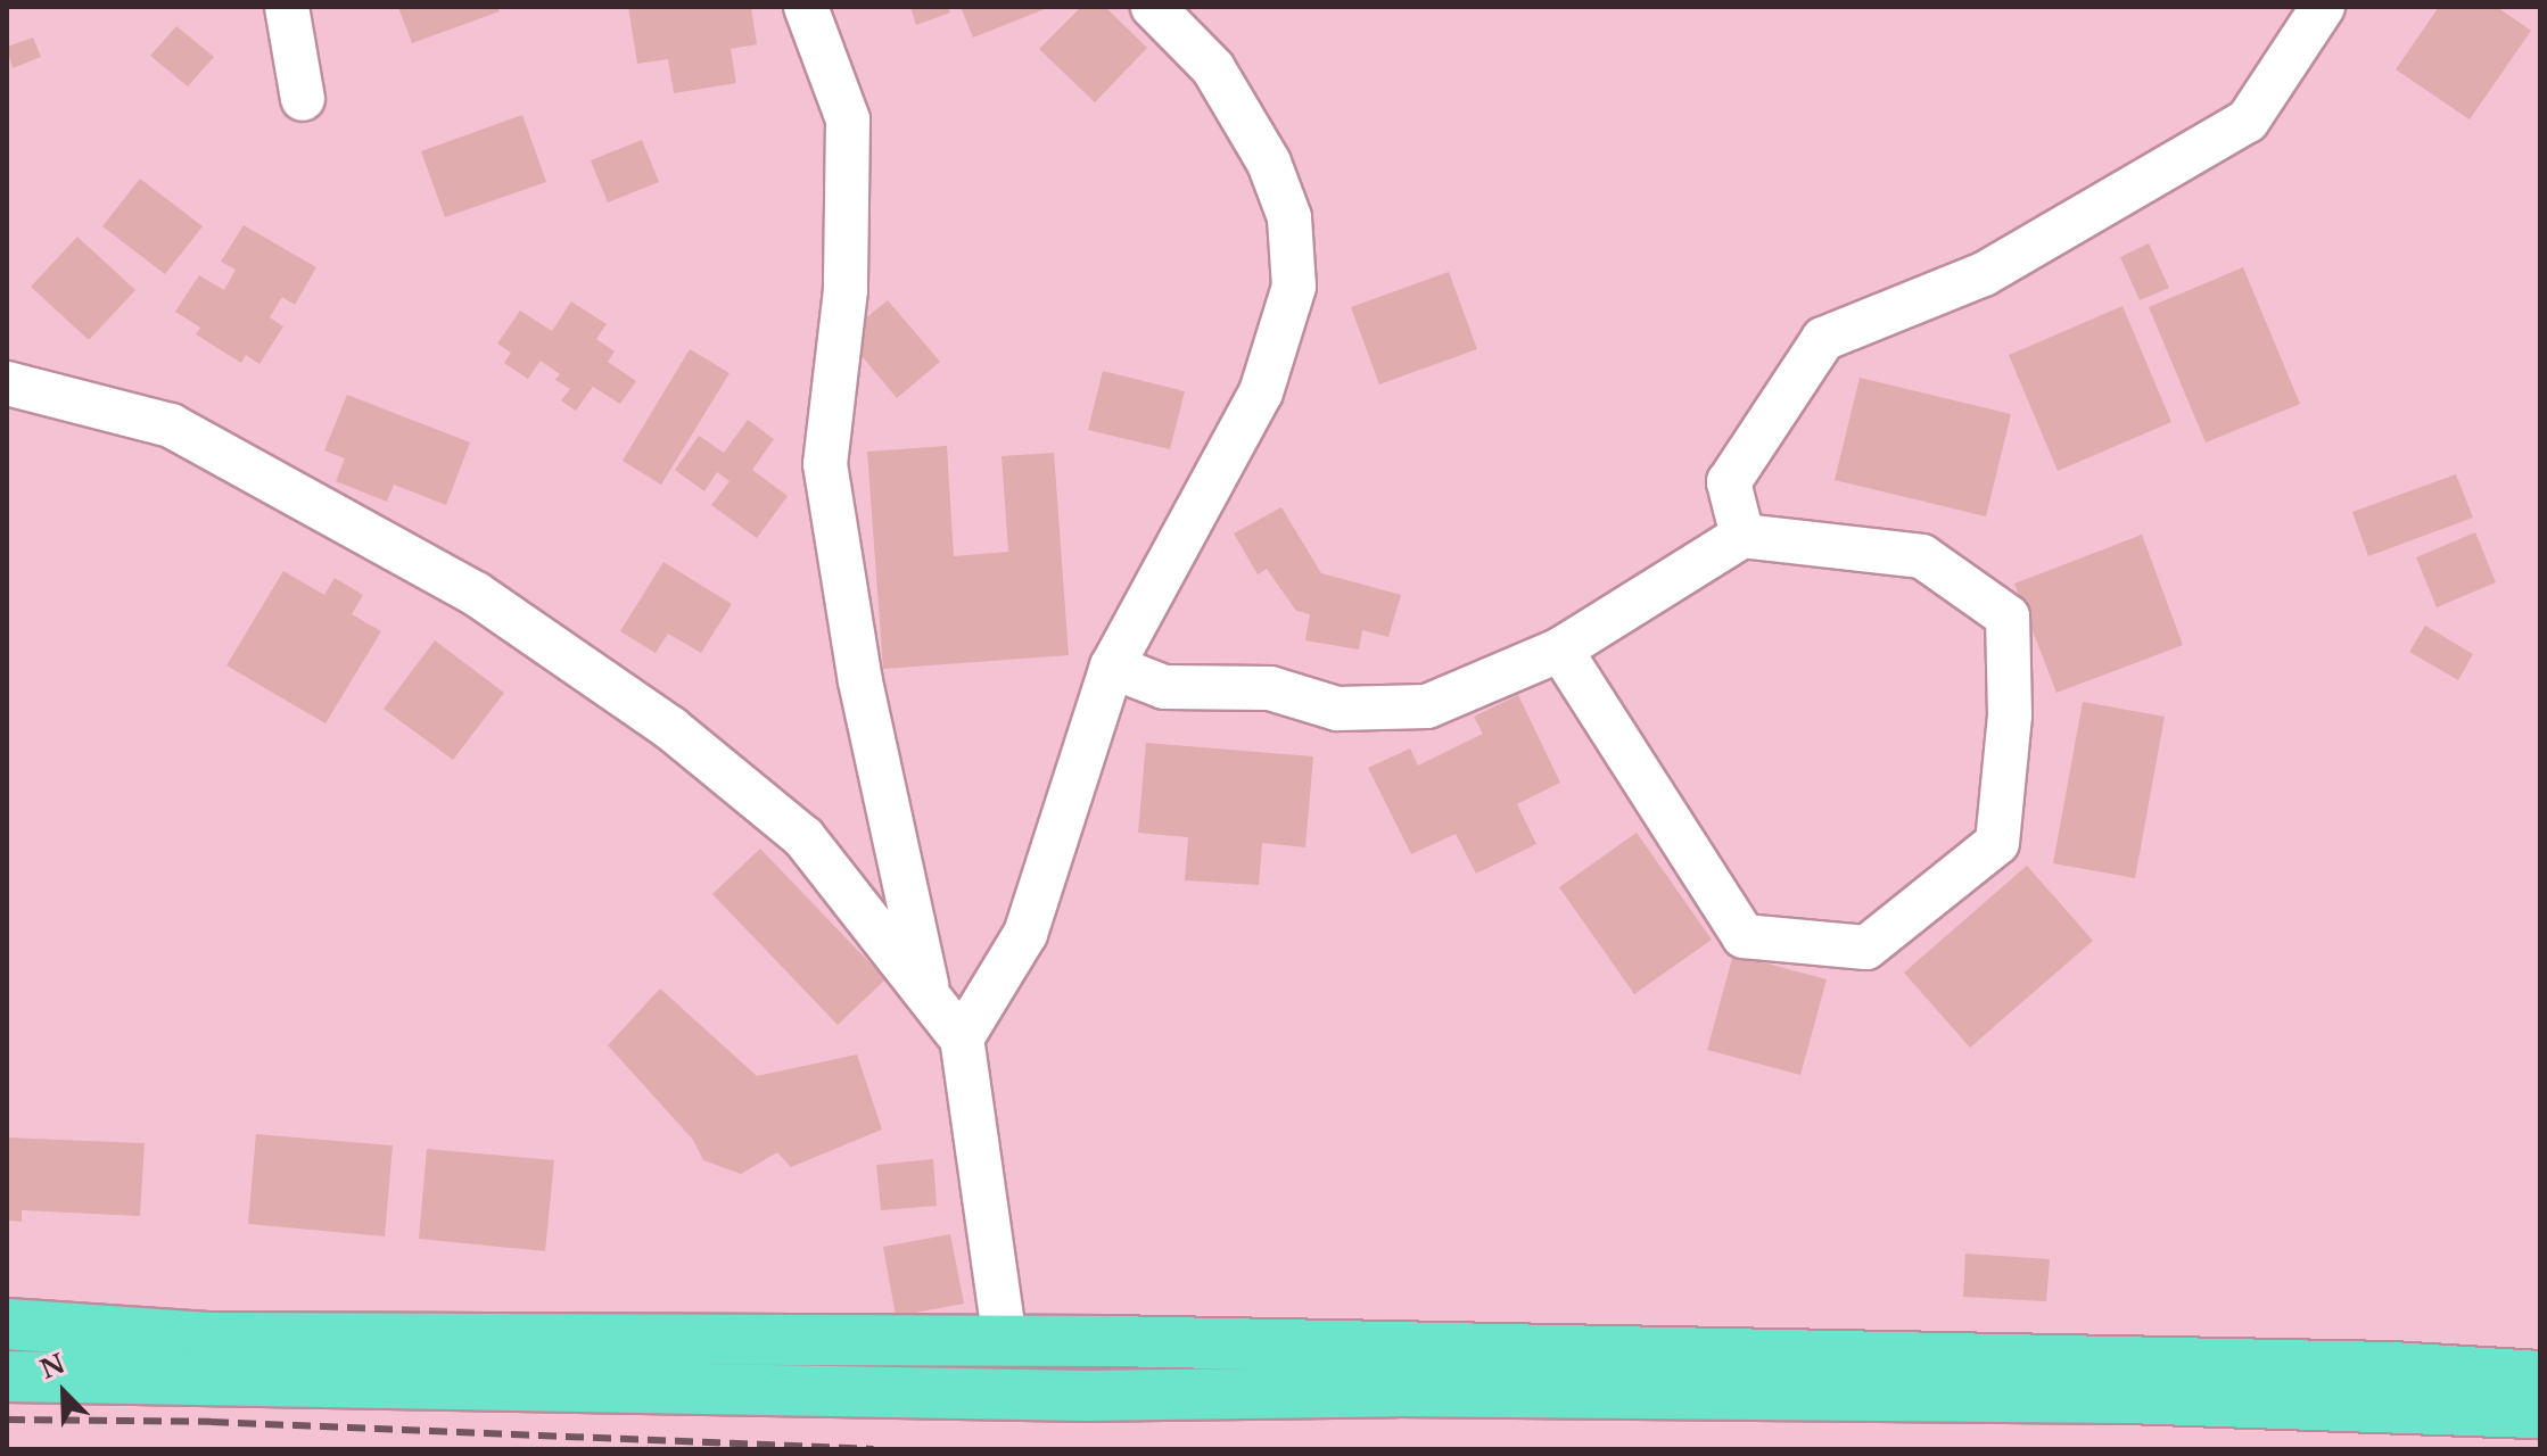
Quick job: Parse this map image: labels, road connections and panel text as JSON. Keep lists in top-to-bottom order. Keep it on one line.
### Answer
{"north":"top left"}
